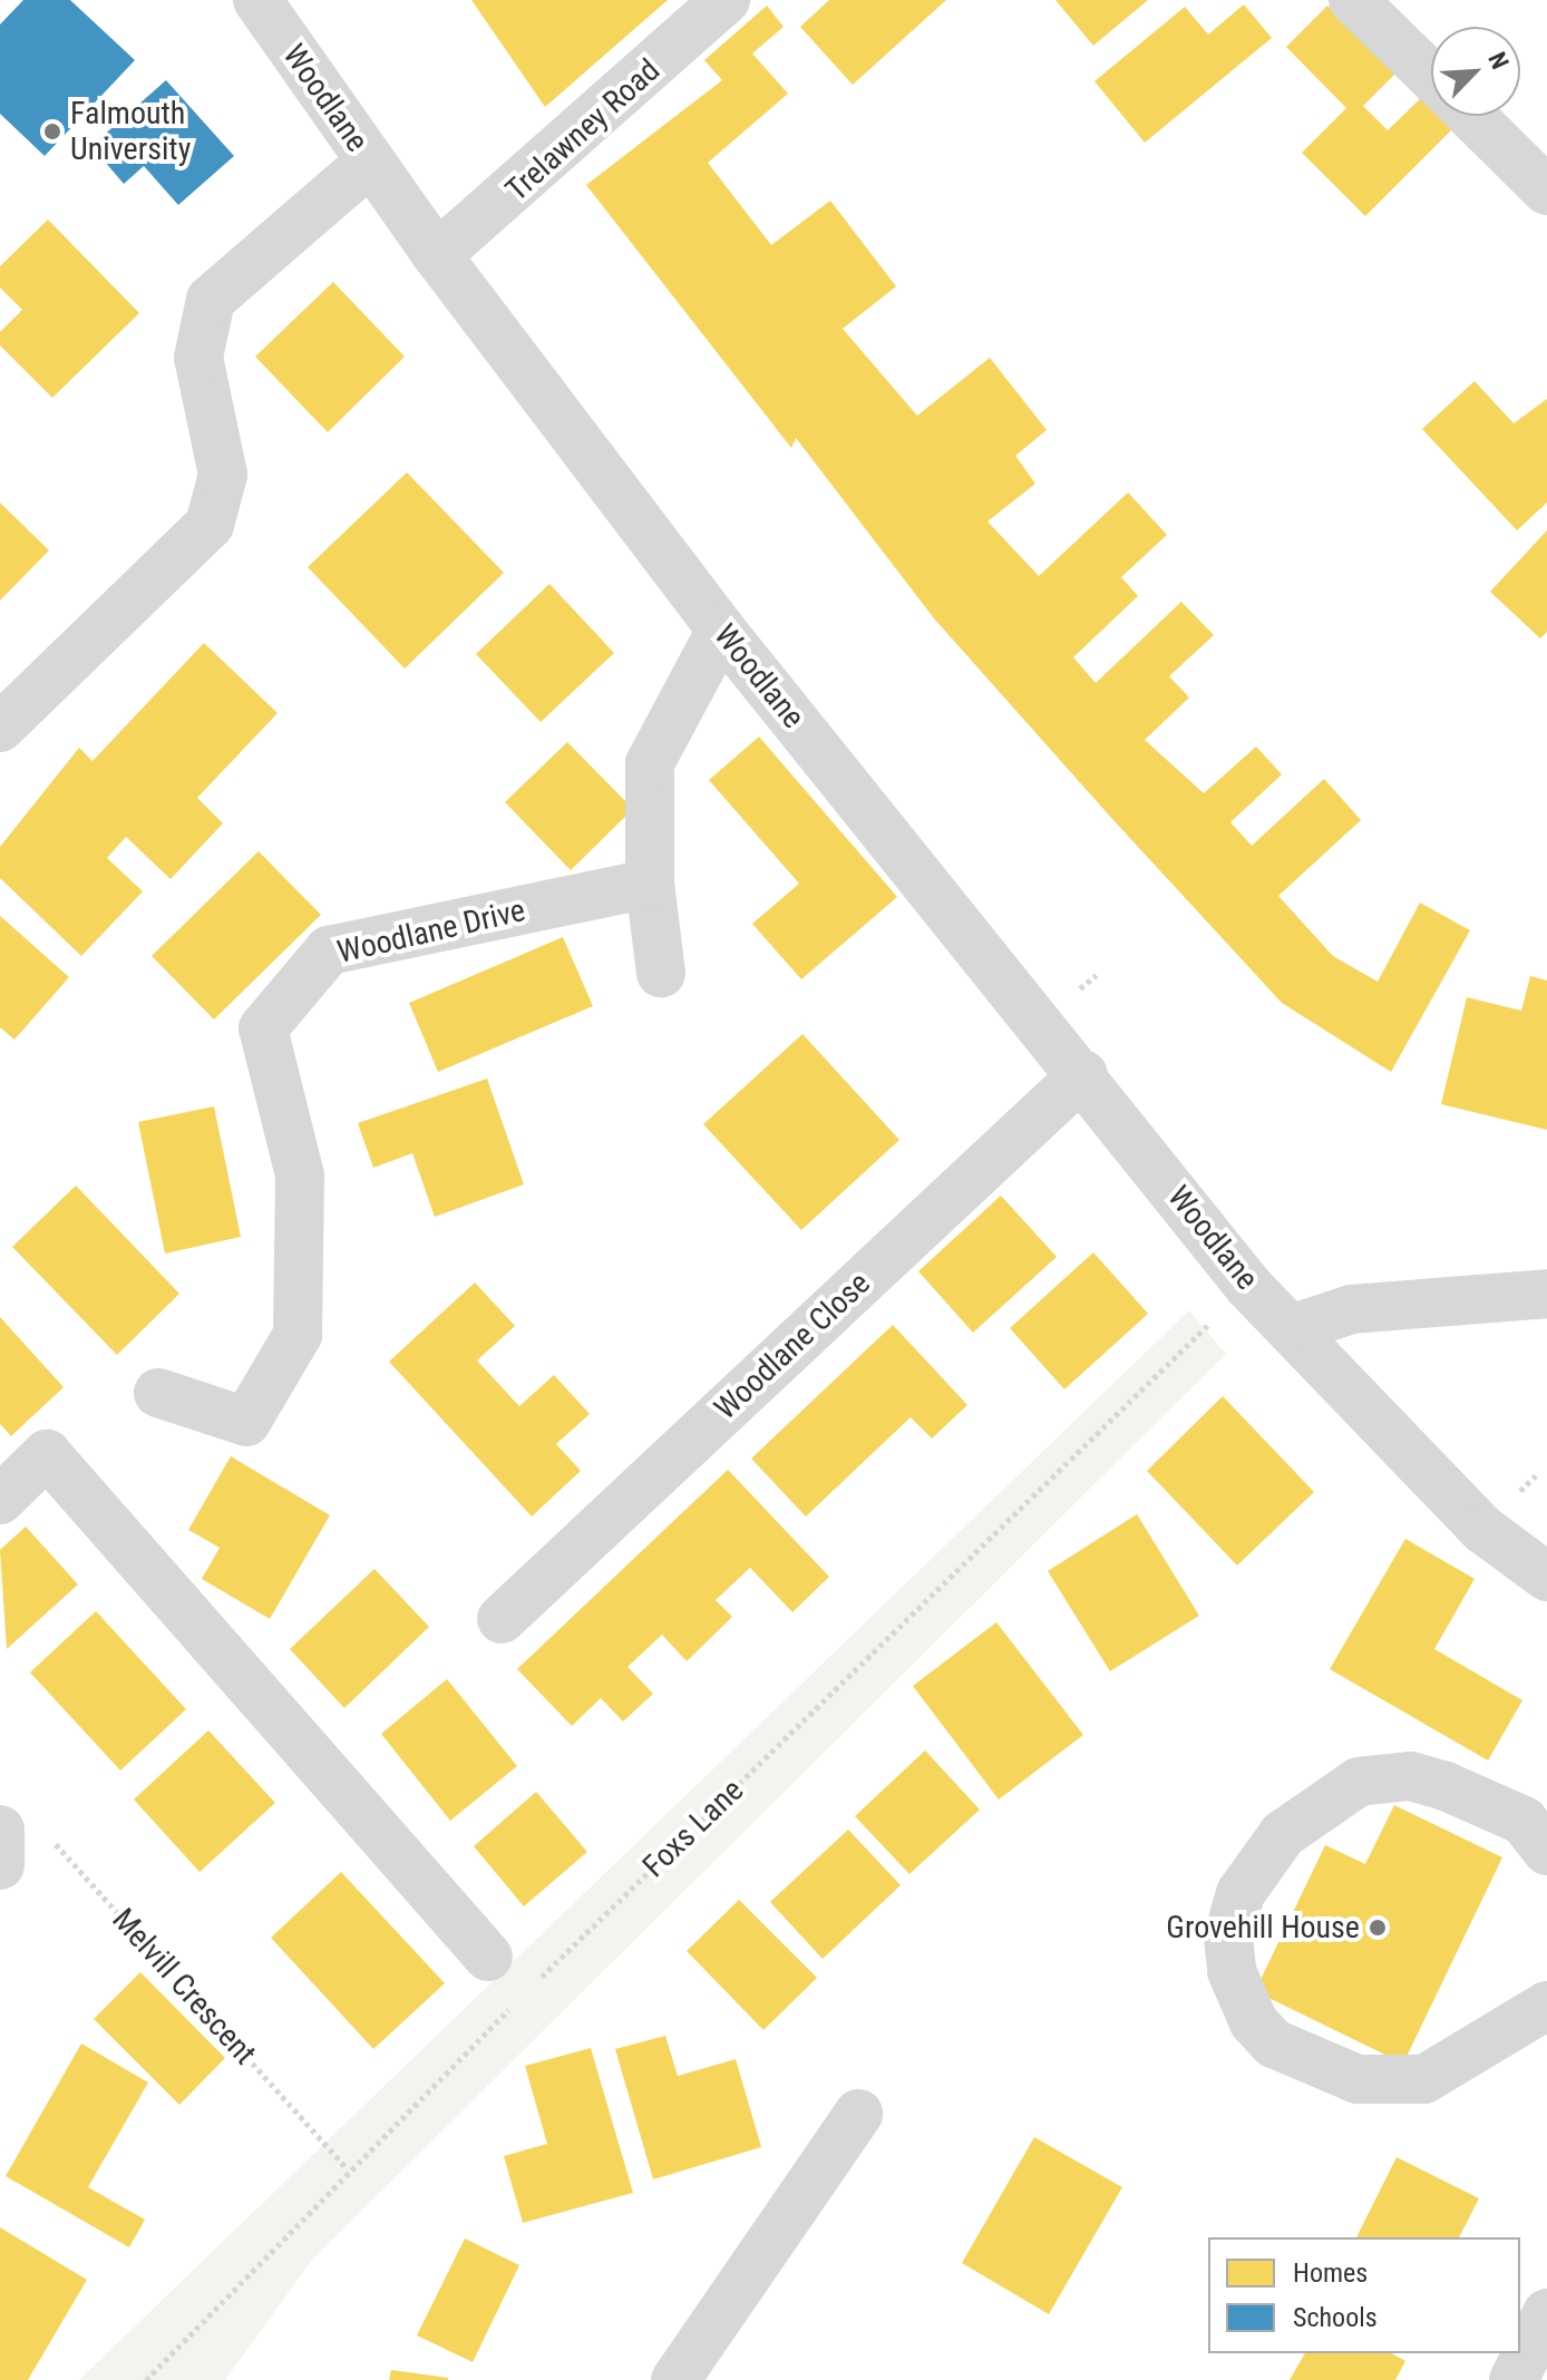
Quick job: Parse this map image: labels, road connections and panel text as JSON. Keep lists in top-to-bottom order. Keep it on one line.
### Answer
{"streets":{"street":["Woodlane","Trelawney Road","Woodlane Drive","Woodlane Close"],"path":["Foxs Lane","Melvill Crescent"]},"crossings":[["Woodlane","Trelawney Road"],["Woodlane","Woodlane Close"],["Woodlane","Foxs Lane"]],"places":["Falmouth University","Grovehill House"],"legend":["Homes","Schools"],"north":"top right"}
